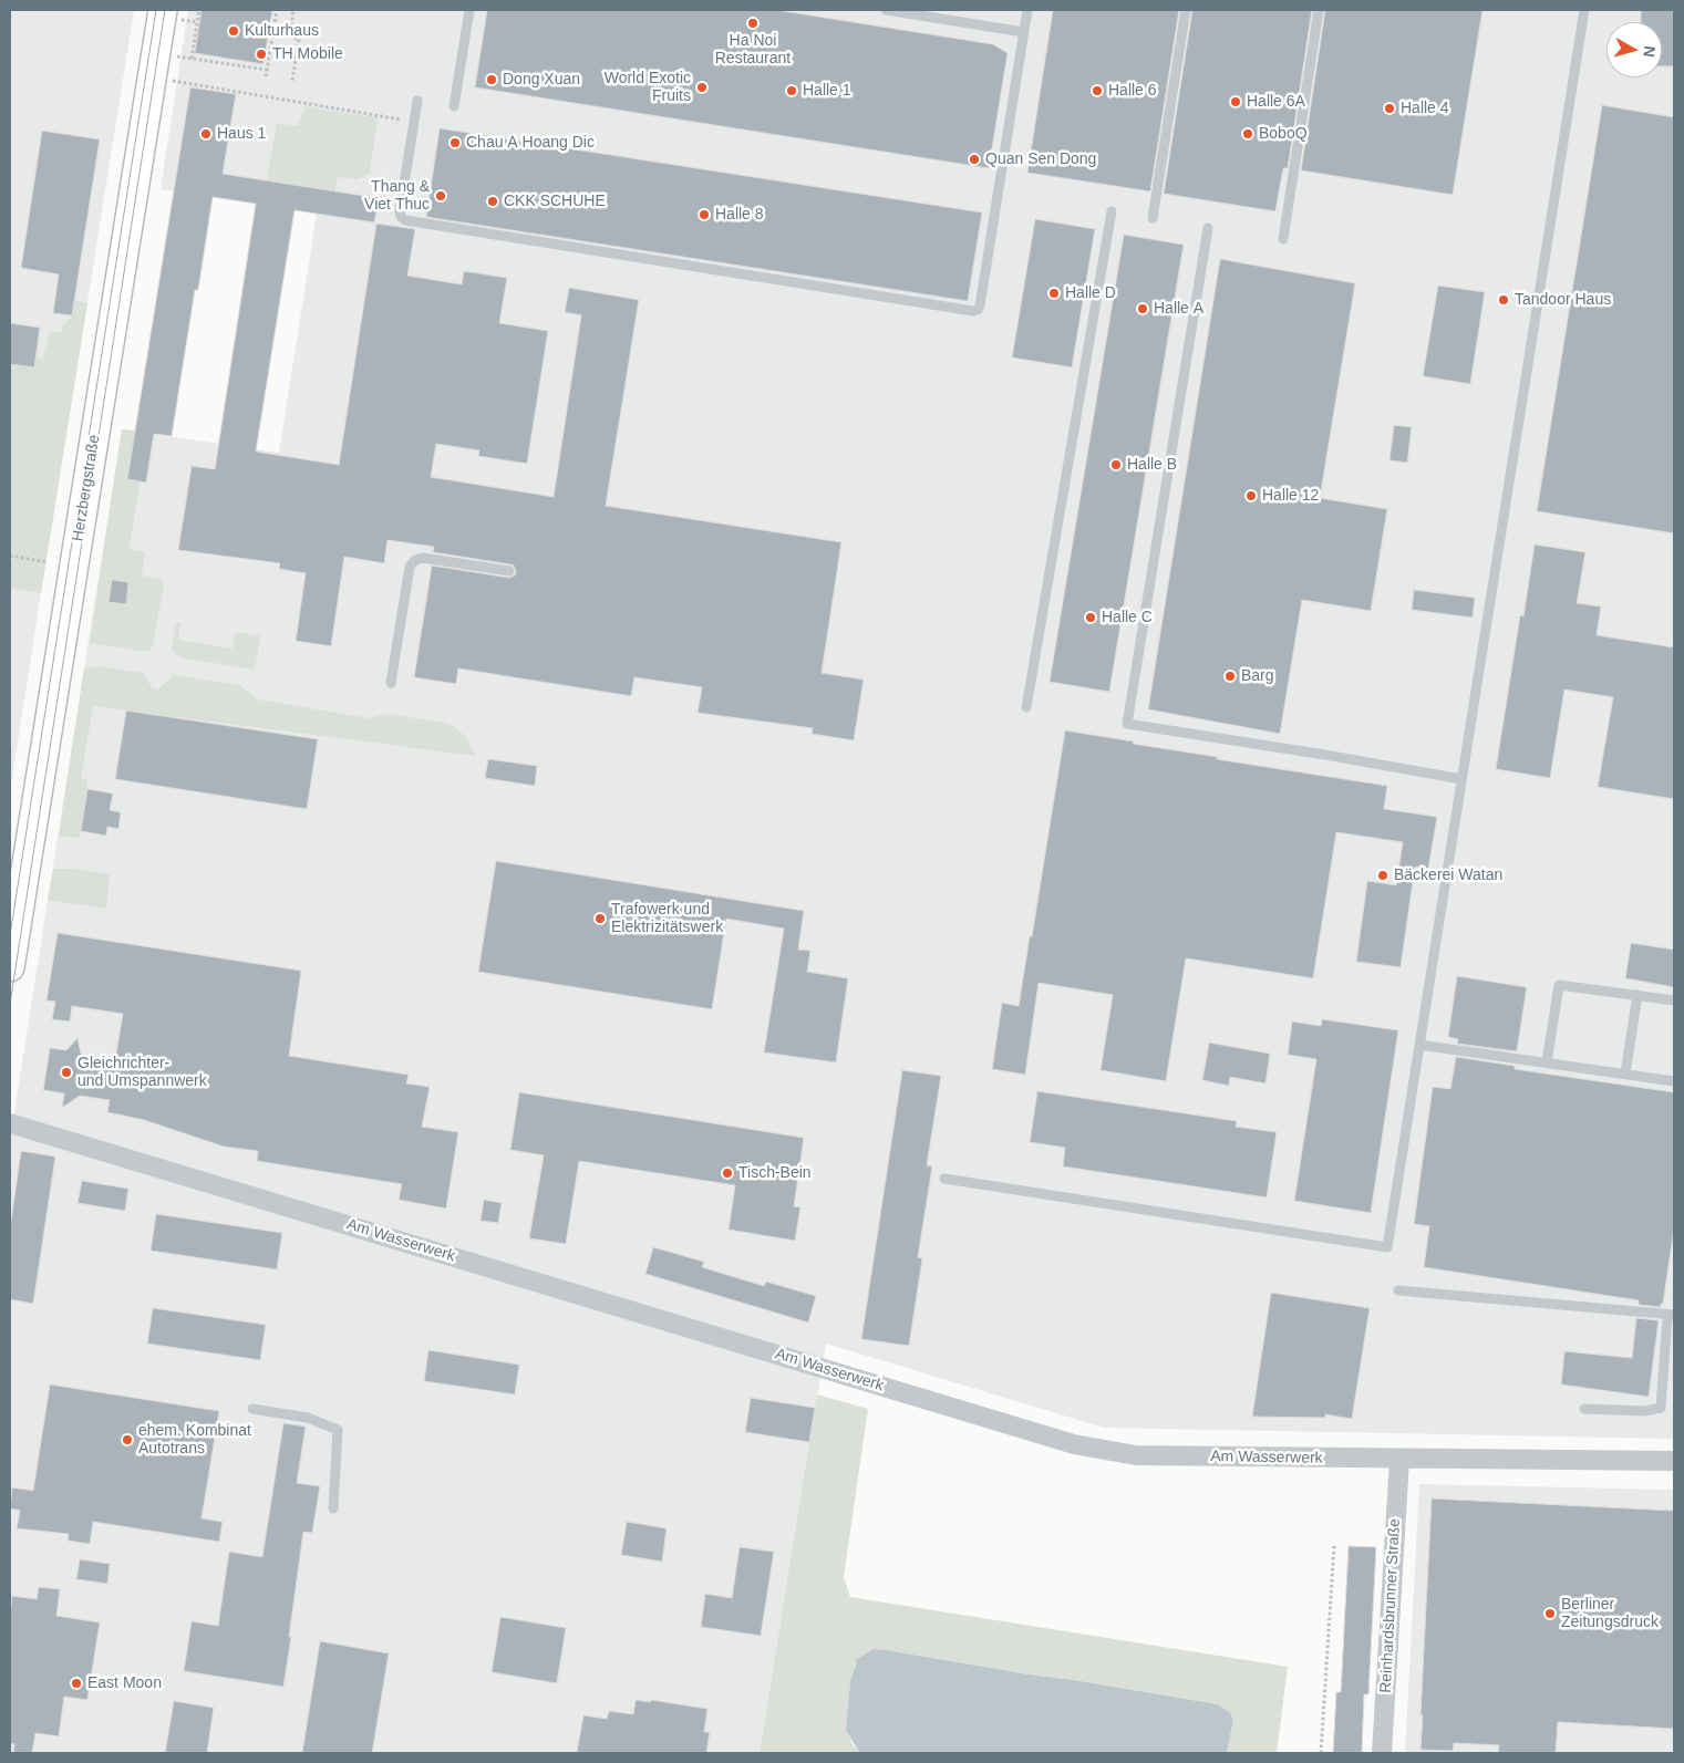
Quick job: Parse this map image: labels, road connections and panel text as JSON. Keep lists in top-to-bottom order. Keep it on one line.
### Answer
{"streets":{"street":["Herzbergstraße","Am Wasserwerk","Reinhardsbrunner Straße"]},"crossings":[["Am Wasserwerk","Reinhardsbrunner Straße"]],"places":["Ha Noi Restaurant","Kulturhaus","TH Mobile","Dong Xuan","World Exotic Fruits","Halle 1","Halle 6","Halle 6A","Halle 4","Haus 1","BoboQ","Chau A Hoang Dic","Quan Sen Dong","Thang & Viet Thuc","CKK SCHUHE","Halle 8","Halle D","Tandoor Haus","Halle A","Halle B","Halle 12","Halle C","Barg","Bäckerei Watan","Trafowerk und Elektrizitätswerk","Gleichrichter- und Umspannwerk","Tisch-Bein","ehem. Kombinat Autotrans","Berliner Zeitungsdruck","East Moon"],"north":"right"}
